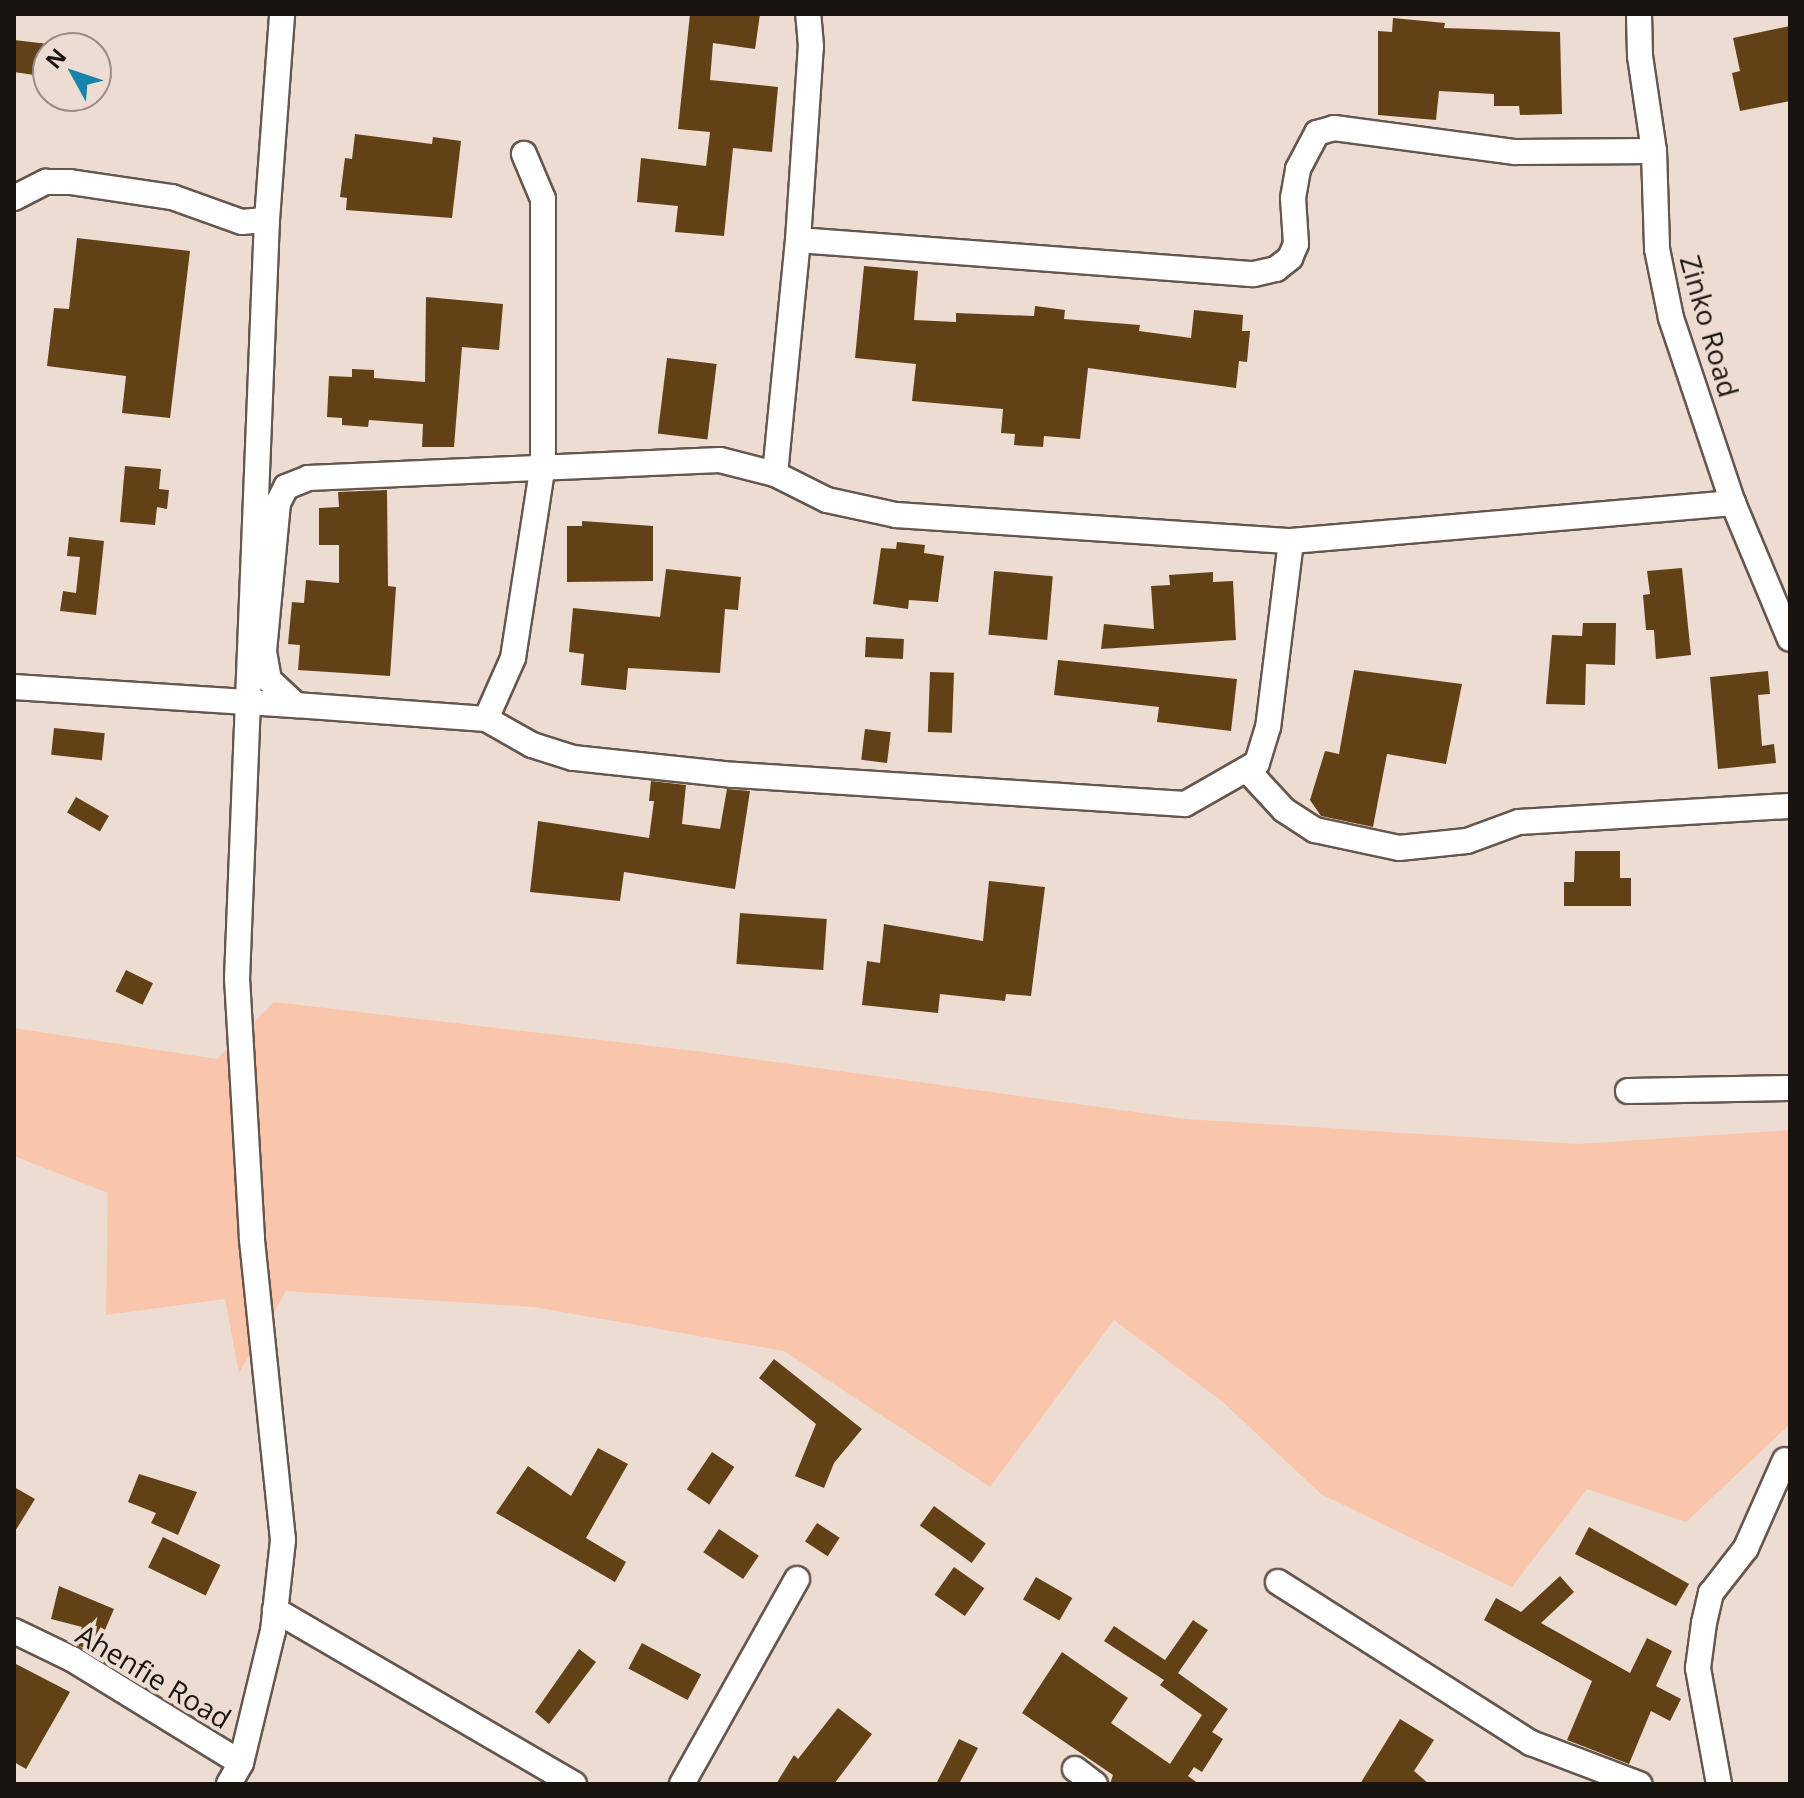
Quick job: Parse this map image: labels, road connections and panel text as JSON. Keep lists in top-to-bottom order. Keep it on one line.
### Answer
{"streets":{"street":["Zinko Road","Ahenfie Road"]},"north":"top left"}
